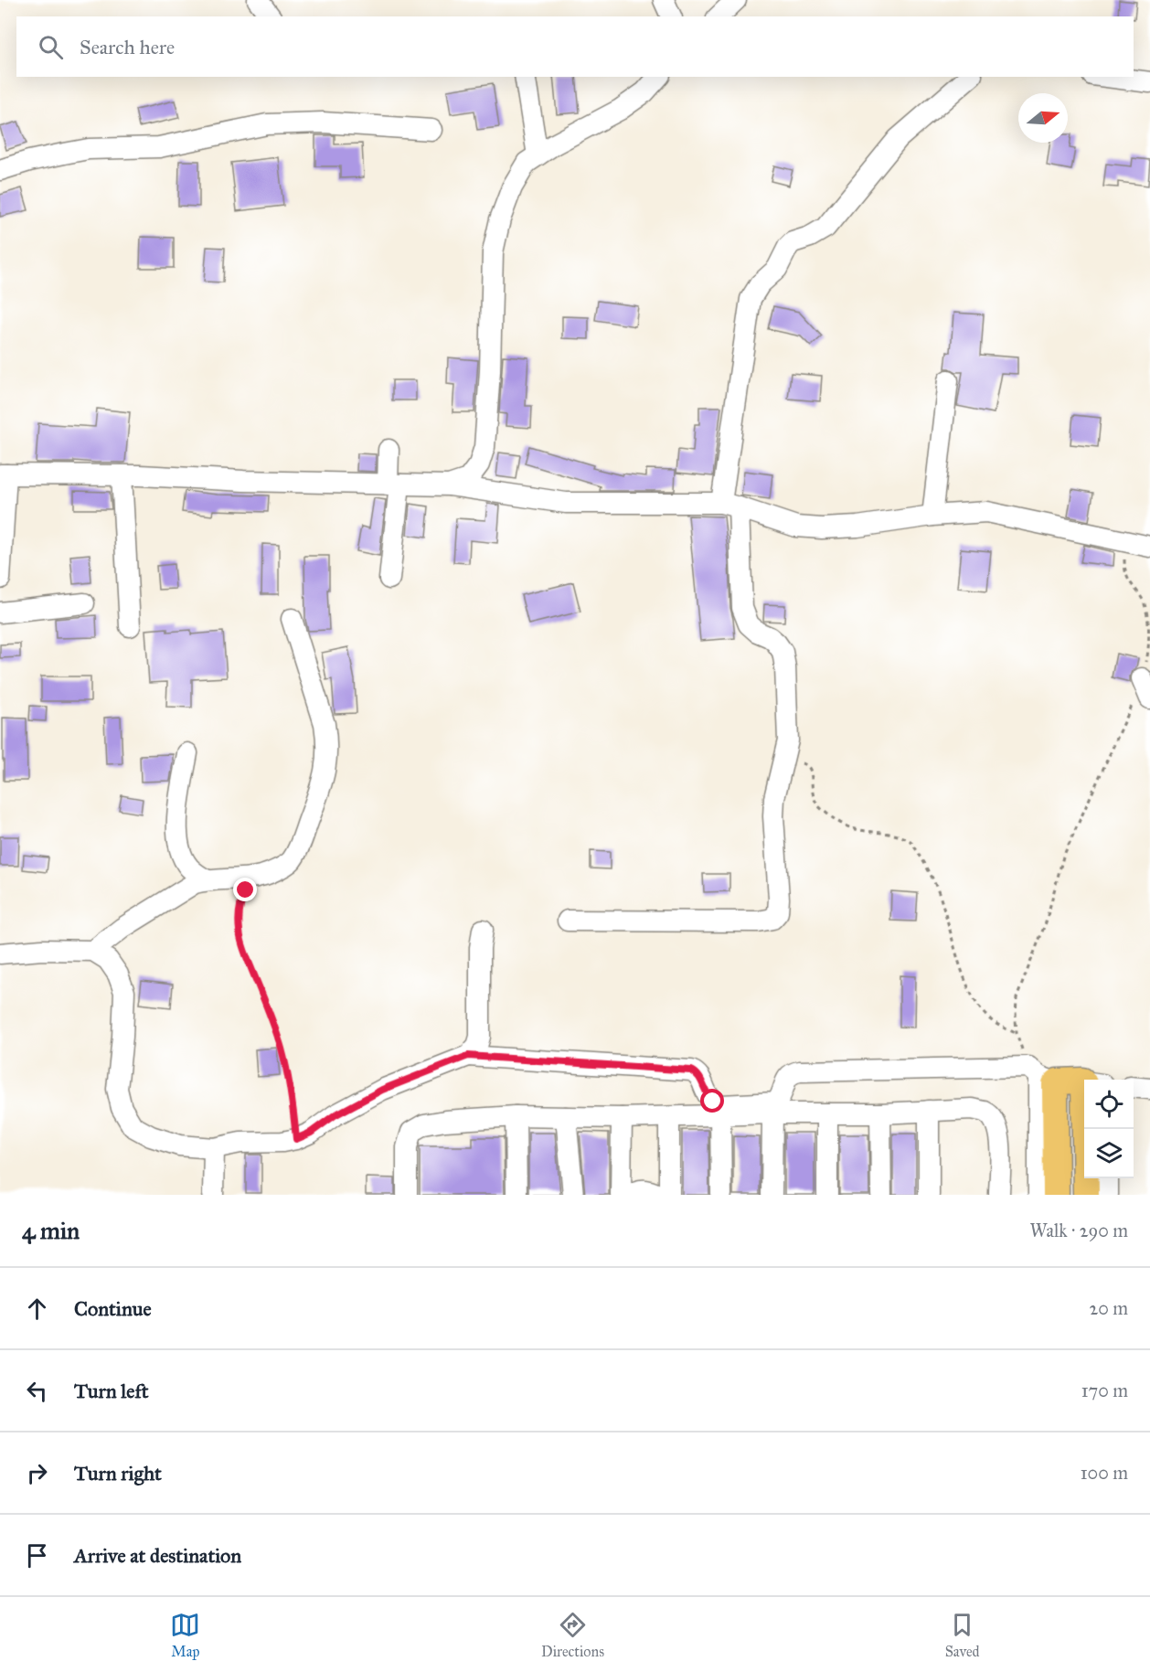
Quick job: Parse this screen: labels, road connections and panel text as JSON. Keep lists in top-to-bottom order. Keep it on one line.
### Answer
{"north":"right","page":{"search":"Search here","heading":["4 min","Walk · 290 m"],"list":[["Continue","20 m"],["Turn left","170 m"],["Turn right","100 m"],"Arrive at destination"],"nav":["Map","Directions","Saved"]}}
